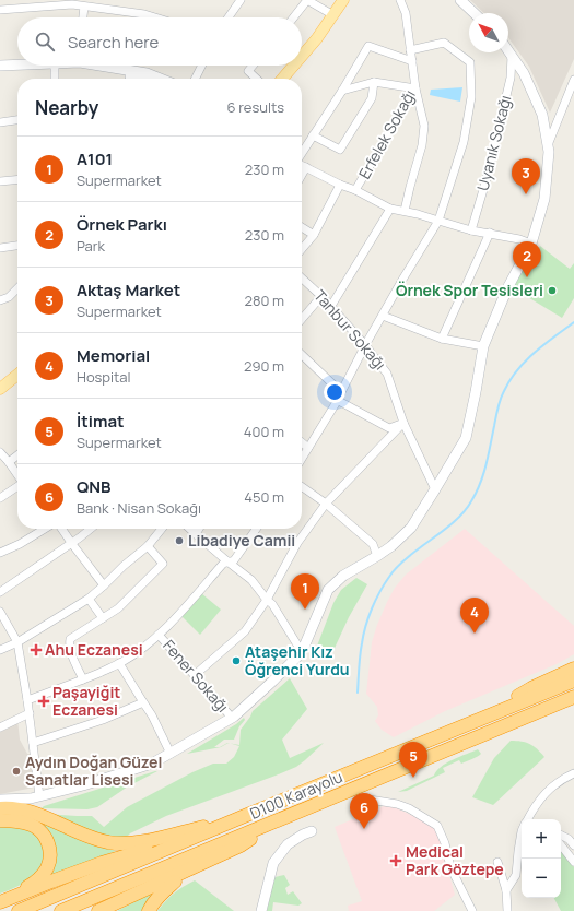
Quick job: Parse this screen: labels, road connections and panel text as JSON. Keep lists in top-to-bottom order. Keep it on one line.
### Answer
{"streets":{"highway":["D100 Karayolu"],"street":["Erfelek Sokağı","Uyanık Sokağı","Tanbur Sokağı","Fener Sokağı"]},"places":{"other":["Örnek Spor Tesisleri","Libadiye Camii","Ataşehir Kız Öğrenci Yurdu","Aydın Doğan Güzel Sanatlar Lisesi"],"health":["Ahu Eczanesi","Paşayiğit Eczanesi","Medical Park Göztepe"]},"north":"top left","page":{"search":"Search here","heading":["Nearby","6 results"],"list":[{"mark":"1","name":"A101","note":"Supermarket","value":"230 m"},{"mark":"2","name":"Örnek Parkı","note":"Park","value":"230 m"},{"mark":"3","name":"Aktaş Market","note":"Supermarket","value":"280 m"},{"mark":"4","name":"Memorial","note":"Hospital","value":"290 m"},{"mark":"5","name":"İtimat","note":"Supermarket","value":"400 m"},{"mark":"6","name":"QNB","note":"Bank · Nisan Sokağı","value":"450 m"}],"pins":["3","2","1","4","5","6"],"map_buttons":["+","−"]}}
